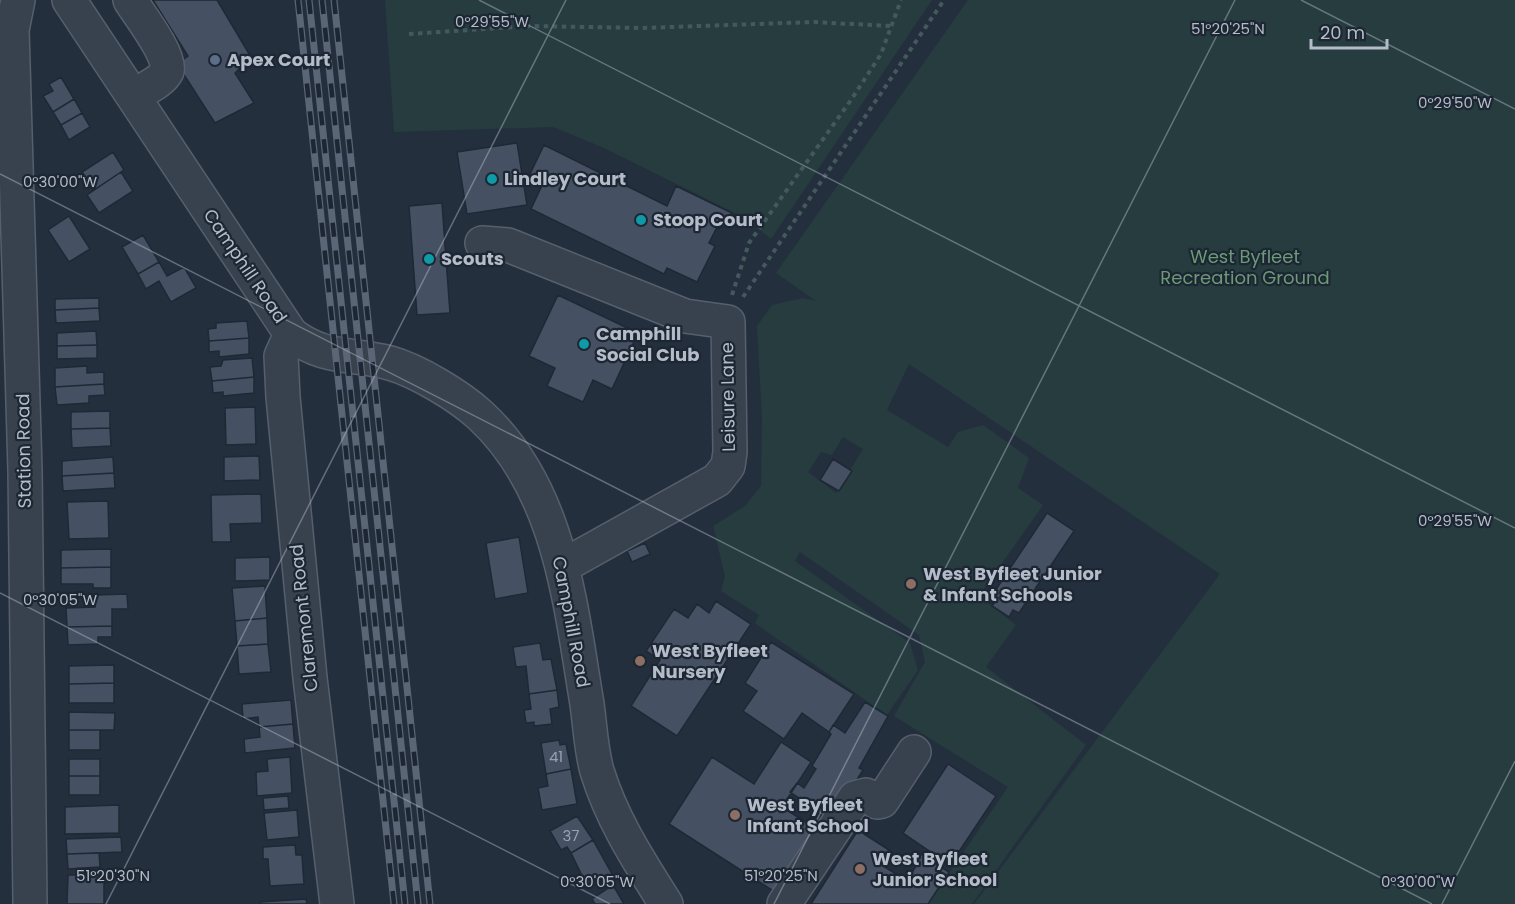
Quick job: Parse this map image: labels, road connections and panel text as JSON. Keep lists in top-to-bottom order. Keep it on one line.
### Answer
{"streets":{"street":["Camphill Road","Leisure Lane","Station Road","Claremont Road"]},"crossings":[["Camphill Road","Leisure Lane"],["Camphill Road","Claremont Road"]],"parks":["West Byfleet Recreation Ground"],"places":["Apex Court","Lindley Court","Stoop Court","Scouts","Camphill Social Club","West Byfleet Junior & Infant Schools","West Byfleet Nursery","West Byfleet Infant School","West Byfleet Junior School"],"house_numbers":["41","37"],"scale_bar":"20 m","coordinates":["0°29'55\"W","51°20'25\"N","0°29'50\"W","0°30'00\"W","0°30'05\"W","51°20'30\"N"]}
